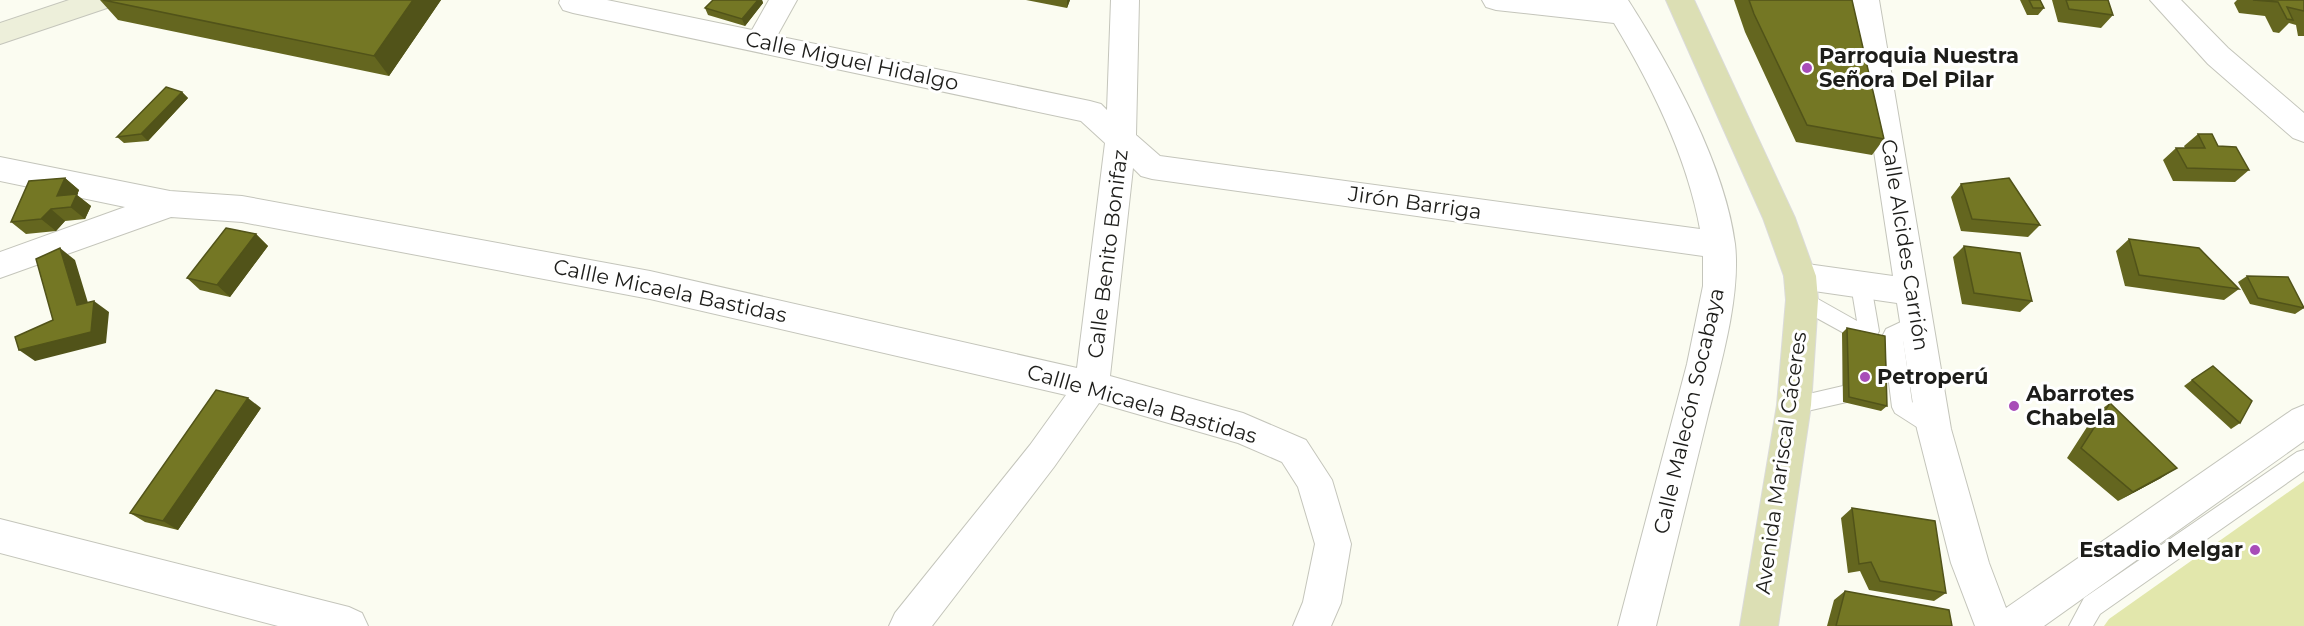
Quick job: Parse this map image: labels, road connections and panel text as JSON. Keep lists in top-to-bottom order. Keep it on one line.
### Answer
{"streets":{"main road":["Avenida Mariscal Cáceres"],"street":["Calle Miguel Hidalgo","Jirón Barriga","Calle Alcides Carrión","Calle Benito Bonifaz","Callle Micaela Bastidas","Calle Malecón Socabaya"]},"crossings":[["Calle Miguel Hidalgo","Jirón Barriga"],["Calle Miguel Hidalgo","Calle Benito Bonifaz"],["Jirón Barriga","Calle Benito Bonifaz"],["Jirón Barriga","Calle Malecón Socabaya"],["Calle Benito Bonifaz","Callle Micaela Bastidas"]],"places":["Parroquia Nuestra Señora Del Pilar","Petroperú","Abarrotes Chabela","Estadio Melgar"]}
